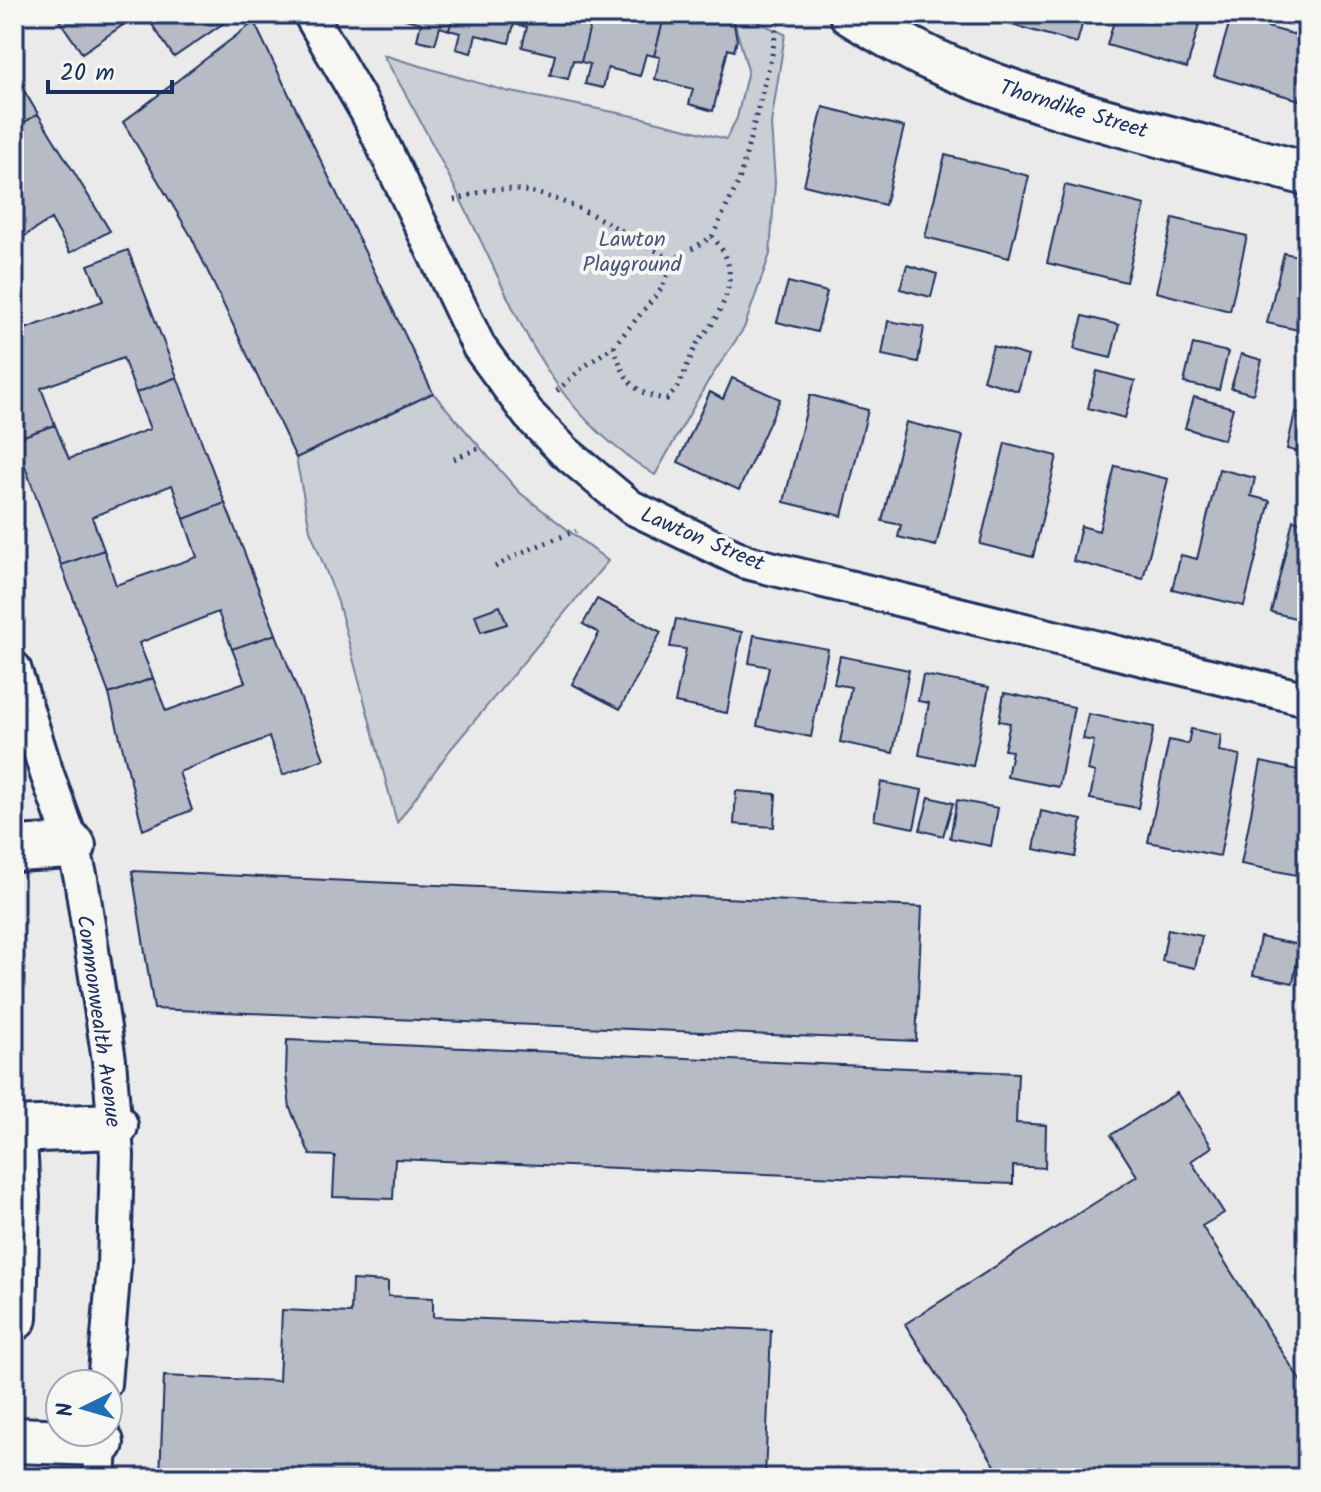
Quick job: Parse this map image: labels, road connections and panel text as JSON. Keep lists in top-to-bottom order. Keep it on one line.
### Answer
{"streets":{"street":["Thorndike Street","Lawton Street","Commonwealth Avenue"]},"parks":["Lawton Playground"],"scale_bar":"20 m","north":"left"}
